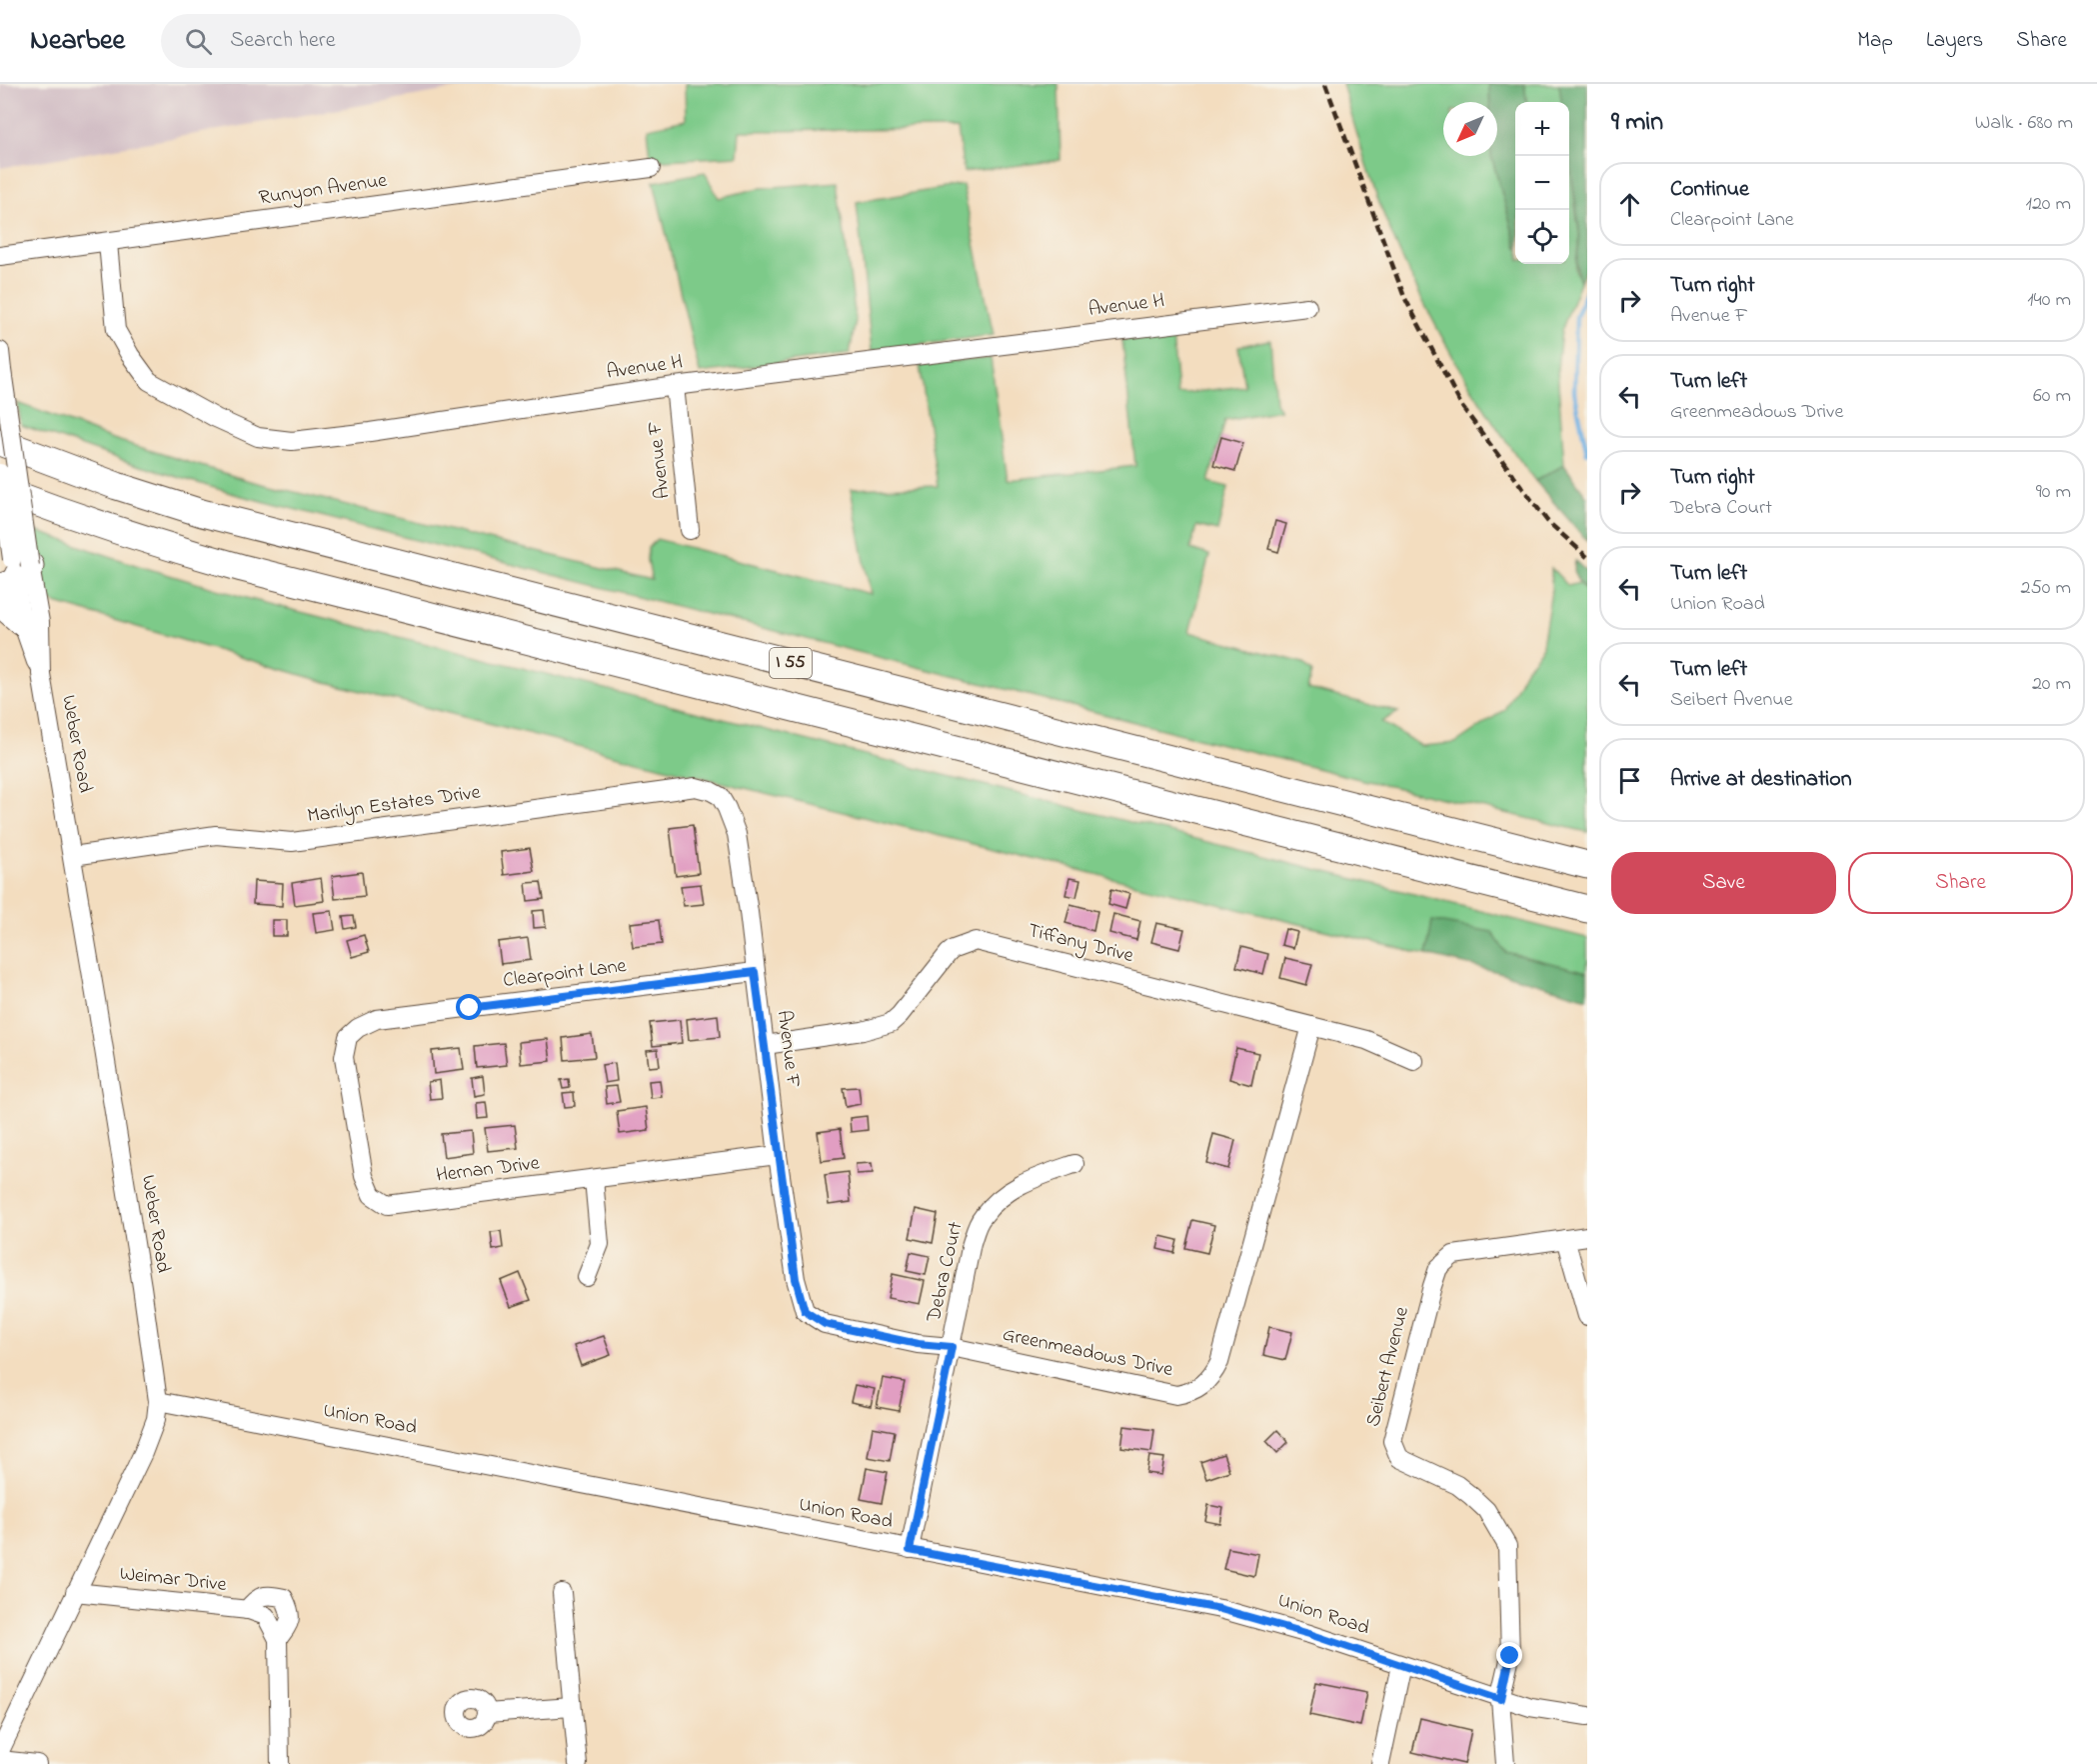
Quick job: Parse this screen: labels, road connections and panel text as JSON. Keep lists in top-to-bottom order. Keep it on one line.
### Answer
{"streets":{"highway":["I 55"],"street":["Runyon Avenue","Avenue H","Avenue F","Weber Road","Marilyn Estates Drive","Tiffany Drive","Clearpoint Lane","Hernan Drive","Debra Court","Greenmeadows Drive","Seibert Avenue","Union Road","Weimar Drive"]},"crossings":[["Runyon Avenue","Avenue H"],["Avenue H","Avenue F"],["Avenue F","Marilyn Estates Drive"],["Avenue F","Tiffany Drive"],["Avenue F","Clearpoint Lane"],["Avenue F","Hernan Drive"],["Avenue F","Greenmeadows Drive"],["Weber Road","Marilyn Estates Drive"],["Weber Road","Union Road"],["Weber Road","Weimar Drive"],["Tiffany Drive","Greenmeadows Drive"],["Clearpoint Lane","Hernan Drive"],["Debra Court","Greenmeadows Drive"],["Debra Court","Union Road"],["Seibert Avenue","Union Road"]],"north":"bottom left","page":{"header":"Nearbee","search":"Search here","nav":["Map","Layers","Share"],"heading":["9 min","Walk · 680 m"],"map_buttons":["+","−"],"list":[["Continue","Clearpoint Lane","120 m"],["Turn right","Avenue F","140 m"],["Turn left","Greenmeadows Drive","60 m"],["Turn right","Debra Court","90 m"],["Turn left","Union Road","250 m"],["Turn left","Seibert Avenue","20 m"],"Arrive at destination"],"buttons":["Save","Share"]}}
